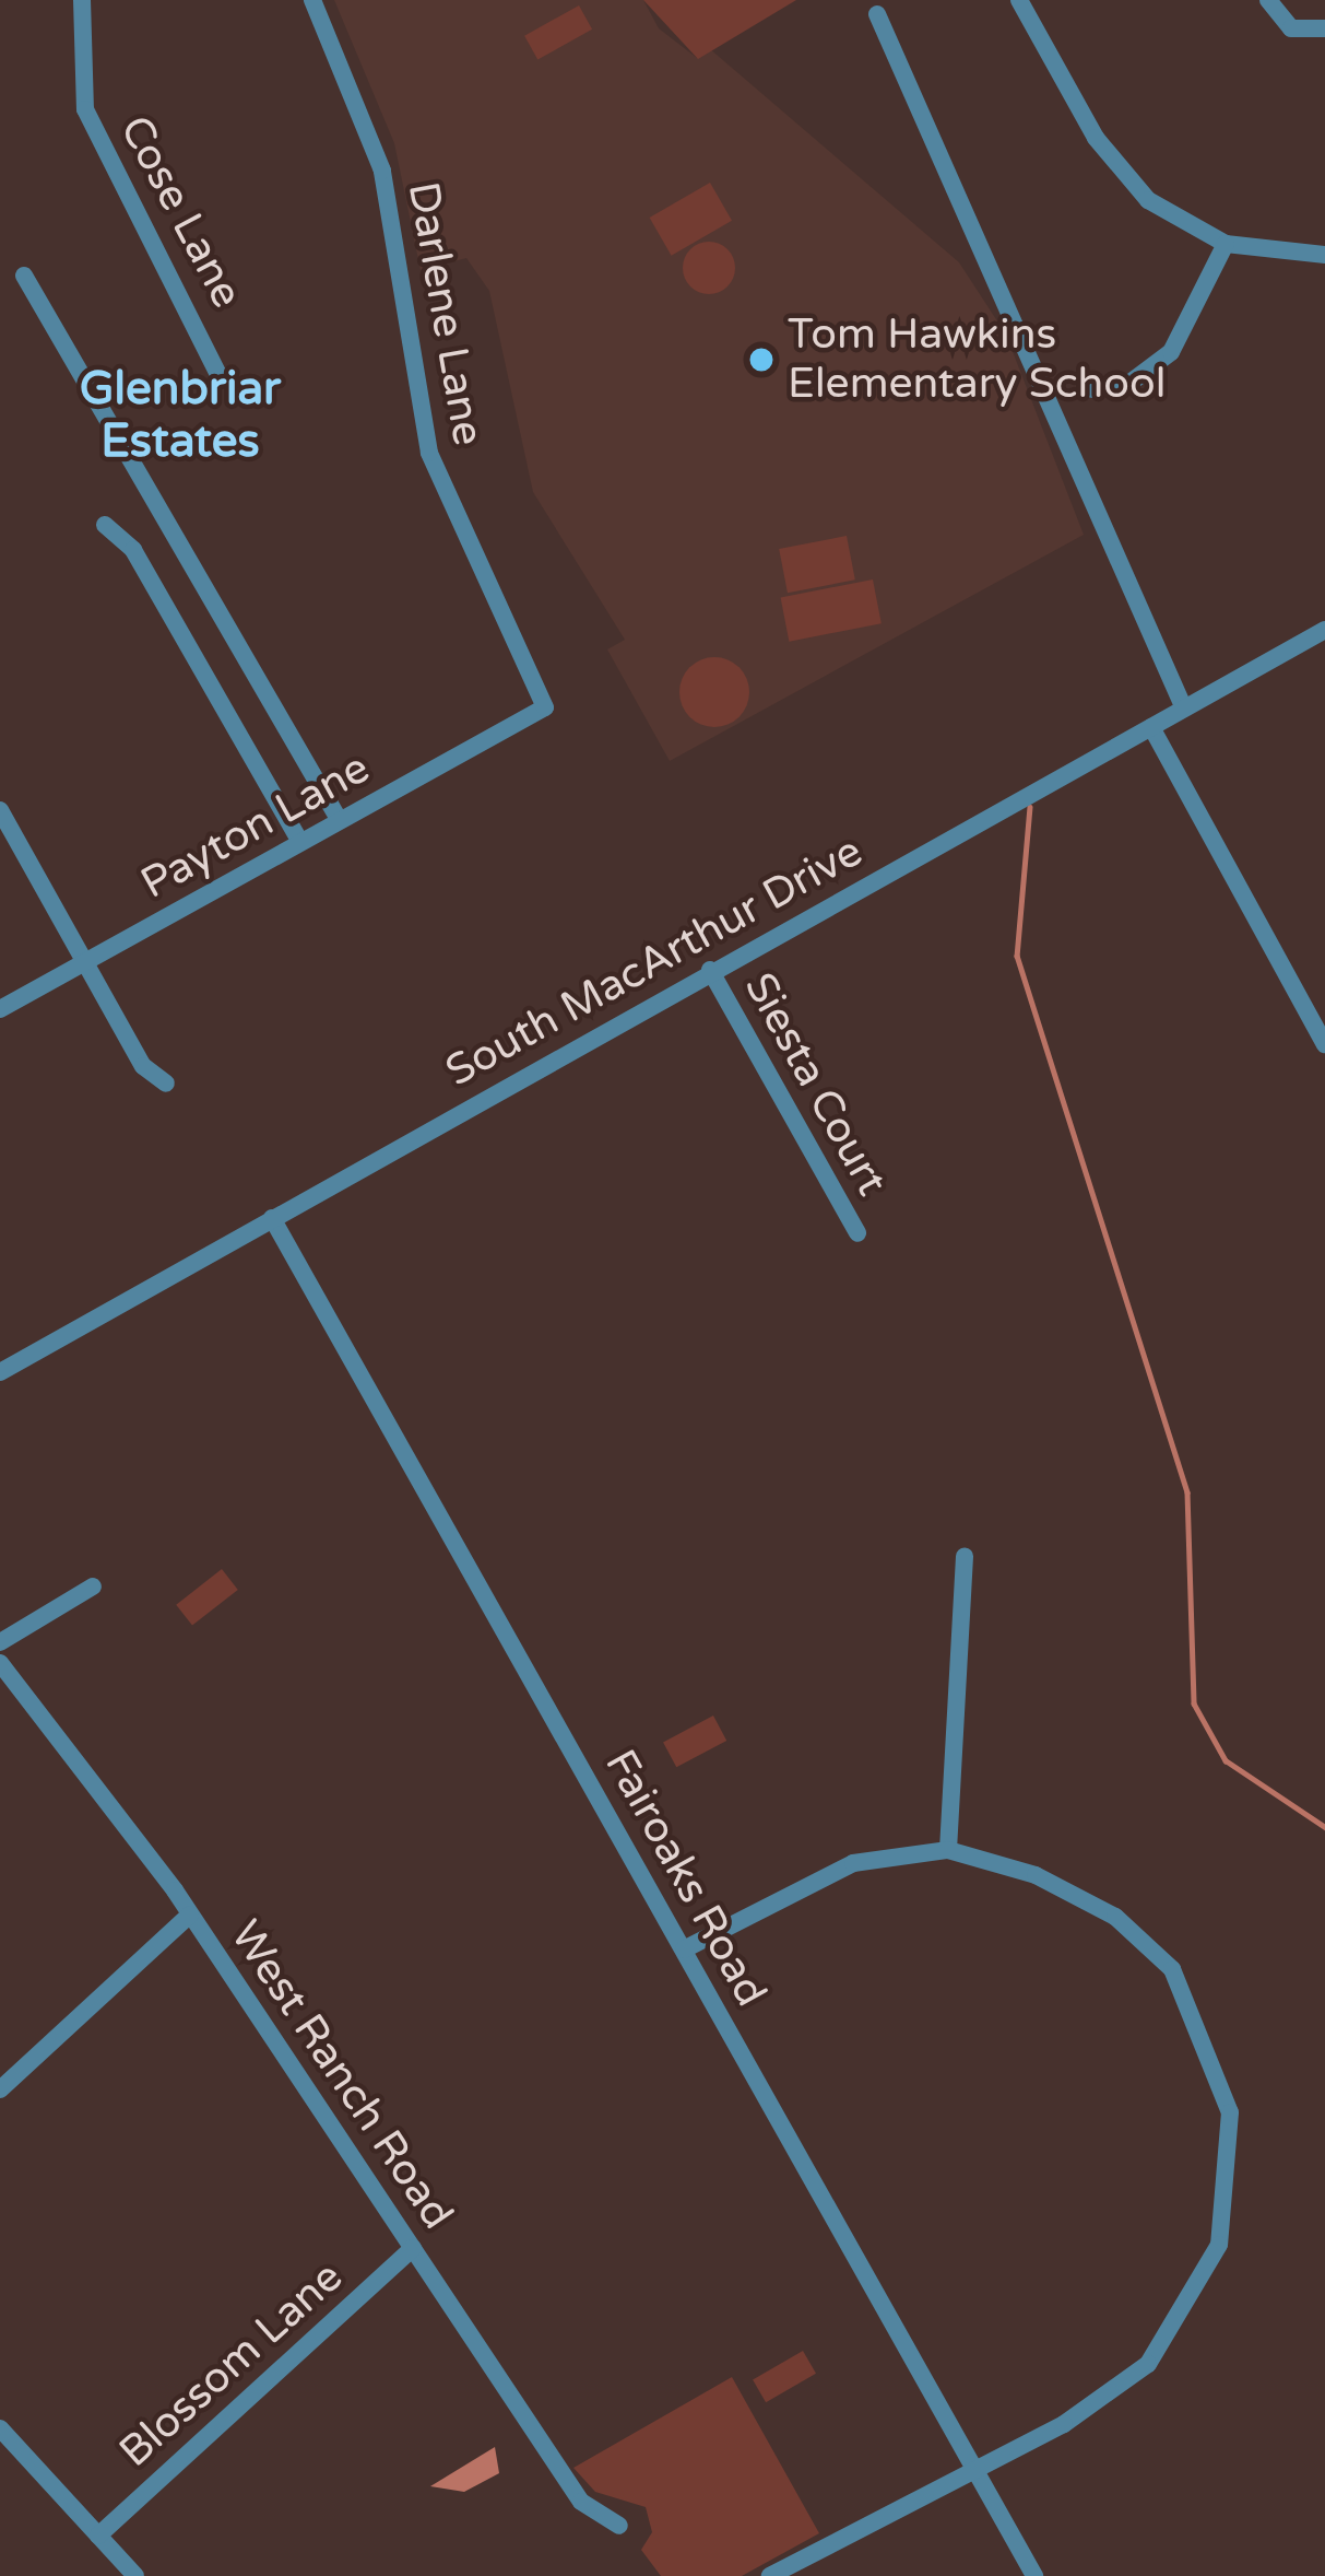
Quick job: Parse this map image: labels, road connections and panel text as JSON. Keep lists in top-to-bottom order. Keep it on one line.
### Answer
{"streets":{"street":["Cose Lane","Darlene Lane","Payton Lane","South MacArthur Drive","Siesta Court","Fairoaks Road","West Ranch Road","Blossom Lane"]},"crossings":[["Darlene Lane","Payton Lane"],["South MacArthur Drive","Siesta Court"],["South MacArthur Drive","Fairoaks Road"],["West Ranch Road","Blossom Lane"]],"districts":["Glenbriar Estates"],"places":["Tom Hawkins Elementary School"]}
